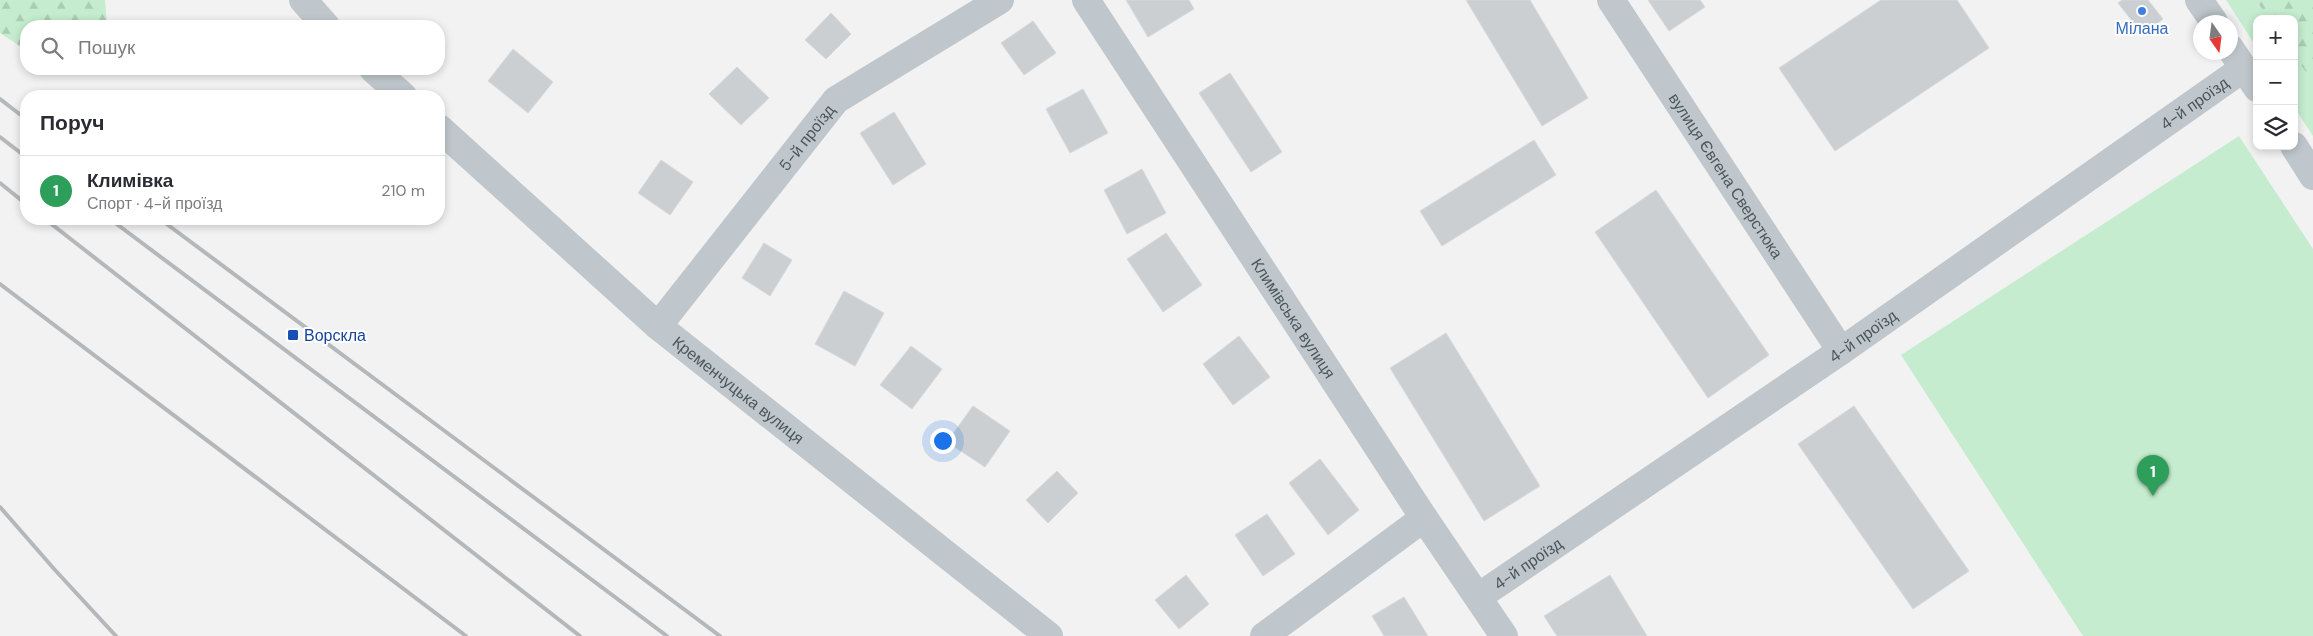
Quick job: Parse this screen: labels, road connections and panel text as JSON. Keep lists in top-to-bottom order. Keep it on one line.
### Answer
{"streets":{"street":["4-й проїзд","5-й проїзд","вулиця Євгена Сверстюка","Климівська вулиця","Кременчуцька вулиця"]},"crossings":[["4-й проїзд","вулиця Євгена Сверстюка"],["4-й проїзд","Климівська вулиця"],["5-й проїзд","Кременчуцька вулиця"]],"places":{"other":["Мілана"],"transit":["Ворскла"]},"north":"bottom","page":{"map_buttons":["+","−"],"search":"Пошук","heading":"Поруч","list":[{"mark":"1","name":"Климівка","note":"Спорт · 4-й проїзд","value":"210 m"}],"pins":"1"}}
